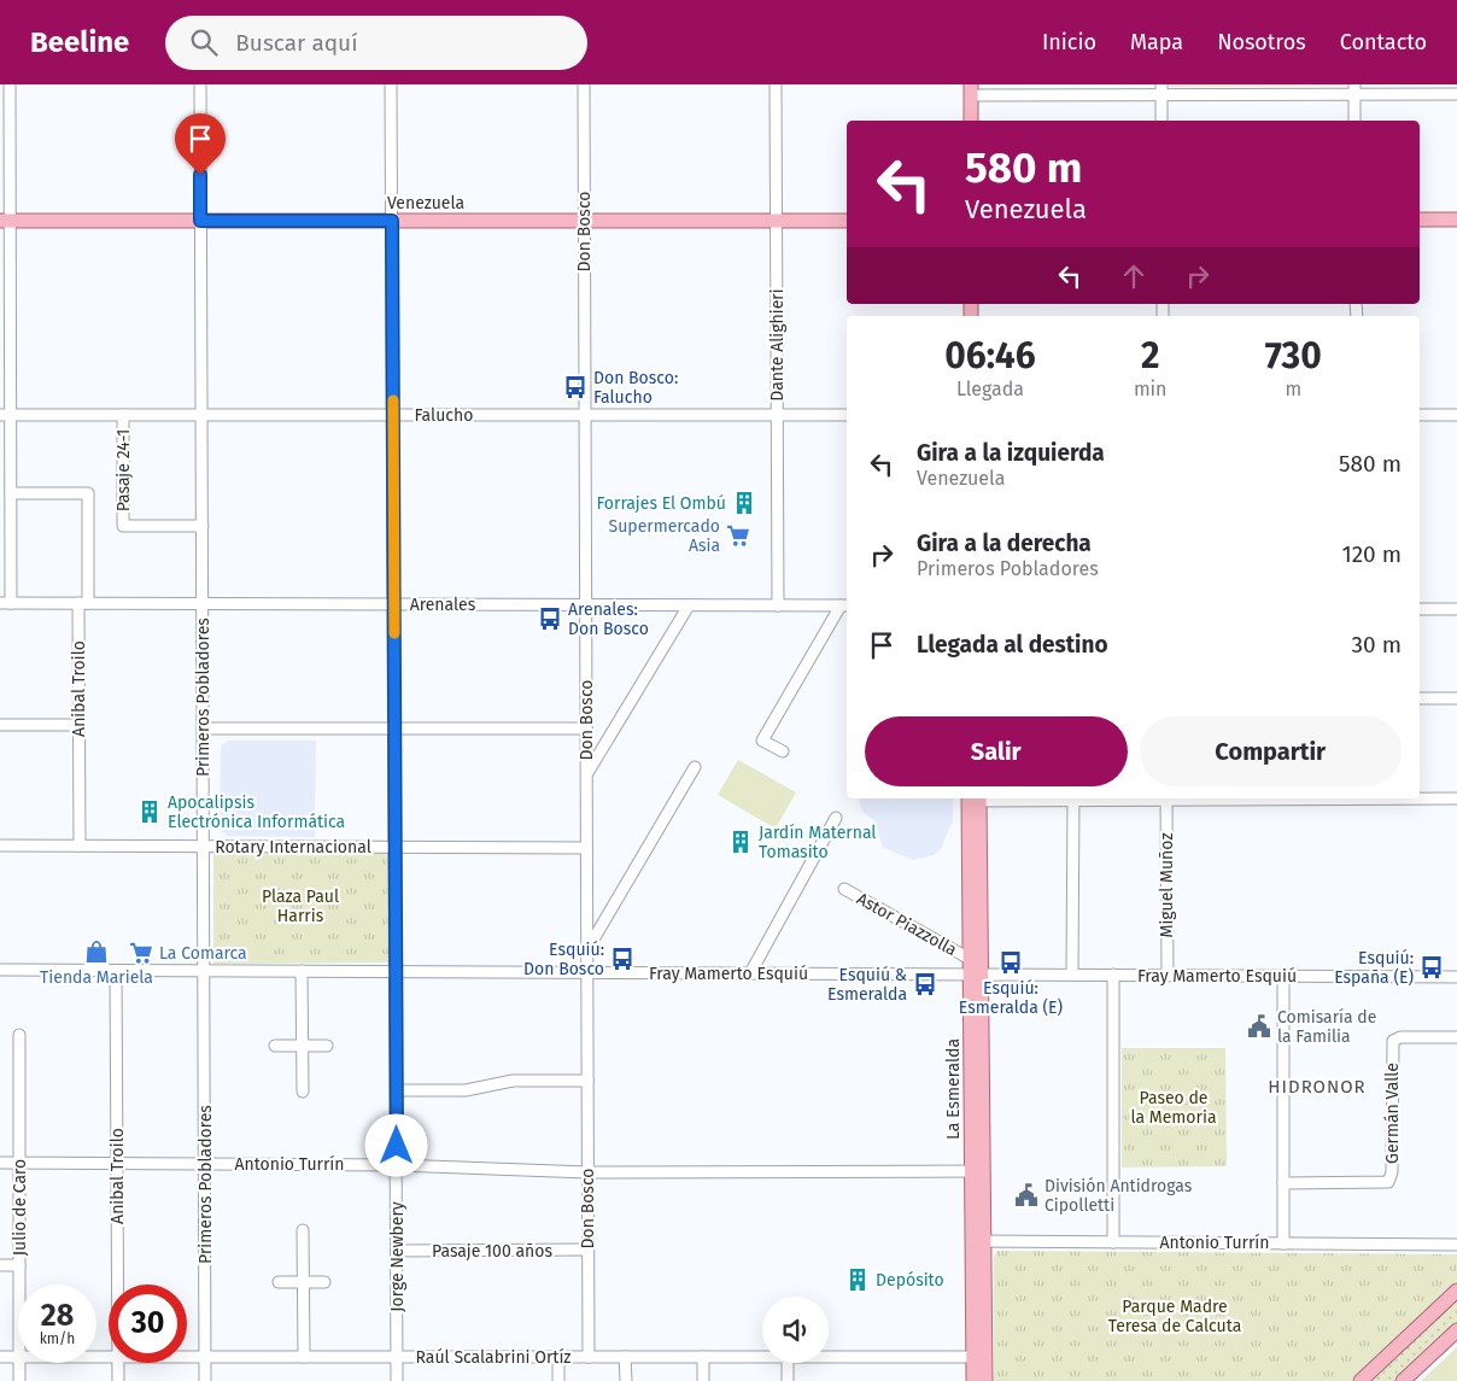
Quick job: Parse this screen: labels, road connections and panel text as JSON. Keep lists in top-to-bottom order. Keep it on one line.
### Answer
{"streets":{"main road":["Venezuela","La Esmeralda"],"street":["Don Bosco","Dante Alighieri","Falucho","Pasaje 24-1","Arenales","Anibal Troilo","Primeros Pobladores","Rotary Internacional","Miguel Muñoz","Astor Piazzolla","Fray Mamerto Esquiú","Germán Valle","Antonio Turrín","Julio de Caro","Pasaje 100 años","Jorge Newbery","Raúl Scalabrini Ortíz"]},"crossings":[["Venezuela","Don Bosco"],["Venezuela","Dante Alighieri"],["Venezuela","Primeros Pobladores"],["Venezuela","Jorge Newbery"],["Don Bosco","Falucho"],["Don Bosco","Arenales"],["Don Bosco","Rotary Internacional"],["Don Bosco","Fray Mamerto Esquiú"],["Don Bosco","Antonio Turrín"],["Don Bosco","Pasaje 100 años"],["Don Bosco","Raúl Scalabrini Ortíz"],["Dante Alighieri","Falucho"],["Dante Alighieri","Arenales"],["Falucho","Pasaje 24-1"],["Falucho","Primeros Pobladores"],["Falucho","Jorge Newbery"],["Pasaje 24-1","Arenales"],["Pasaje 24-1","Anibal Troilo"],["Pasaje 24-1","Primeros Pobladores"],["Arenales","Anibal Troilo"],["Arenales","Primeros Pobladores"],["Arenales","Jorge Newbery"],["Anibal Troilo","Rotary Internacional"],["Anibal Troilo","Fray Mamerto Esquiú"],["Anibal Troilo","Antonio Turrín"],["Primeros Pobladores","Rotary Internacional"],["Primeros Pobladores","Fray Mamerto Esquiú"],["Primeros Pobladores","Antonio Turrín"],["Primeros Pobladores","Raúl Scalabrini Ortíz"],["Rotary Internacional","Jorge Newbery"],["Miguel Muñoz","Fray Mamerto Esquiú"],["Astor Piazzolla","La Esmeralda"],["Fray Mamerto Esquiú","La Esmeralda"],["Fray Mamerto Esquiú","Jorge Newbery"],["La Esmeralda","Antonio Turrín"],["La Esmeralda","Raúl Scalabrini Ortíz"],["Antonio Turrín","Julio de Caro"],["Antonio Turrín","Jorge Newbery"],["Pasaje 100 años","Jorge Newbery"],["Jorge Newbery","Raúl Scalabrini Ortíz"]],"districts":["HIDRONOR"],"parks":["Plaza Paul Harris","Paseo de la Memoria","Parque Madre Teresa de Calcuta"],"places":{"bus stop":["Don Bosco: Falucho","Arenales: Don Bosco","Esquiú: Don Bosco","Esquiú: Esmeralda (E)","Esquiú: España (E)","Esquiú & Esmeralda"],"building":["Forrajes El Ombú","Apocalipsis Electrónica Informática","Jardín Maternal Tomasito","Depósito"],"supermarket":["Supermercado Asia","La Comarca"],"shop":["Tienda Mariela"],"public building":["Comisaría de la Familia","División Antidrogas Cipolletti"]},"page":{"header":"Beeline","search":"Buscar aquí","nav":["Inicio","Mapa","Nosotros","Contacto"],"turn":["580 m","Venezuela"],"eta":["06:46","Llegada","2","min","730","m"],"list":[{"name":"Gira a la izquierda","note":"Venezuela","value":"580 m"},{"name":"Gira a la derecha","note":"Primeros Pobladores","value":"120 m"},{"name":"Llegada al destino","value":"30 m"}],"buttons":["Salir","Compartir"],"speed":"28 km/h","limit":"30"}}
